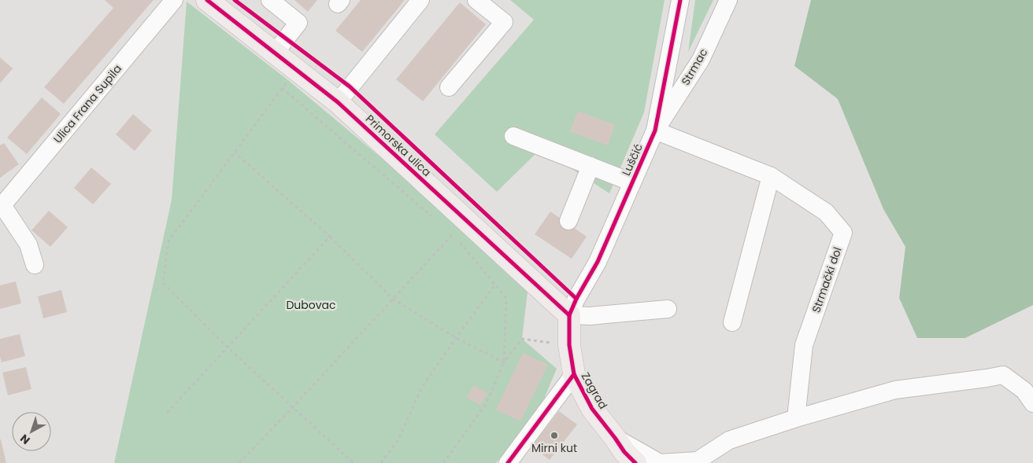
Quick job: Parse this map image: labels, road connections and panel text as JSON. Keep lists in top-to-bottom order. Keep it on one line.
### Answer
{"streets":{"main road":["Primorska ulica","Zagrad"],"street":["Strmac","Ulica Frana Supila","Luščić","Strmački dol"]},"crossings":[["Strmac","Luščić"],["Strmac","Strmački dol"],["Primorska ulica","Luščić"],["Primorska ulica","Zagrad"],["Luščić","Strmački dol"],["Luščić","Zagrad"]],"parks":["Dubovac"],"places":["Mirni kut"],"north":"bottom left"}
